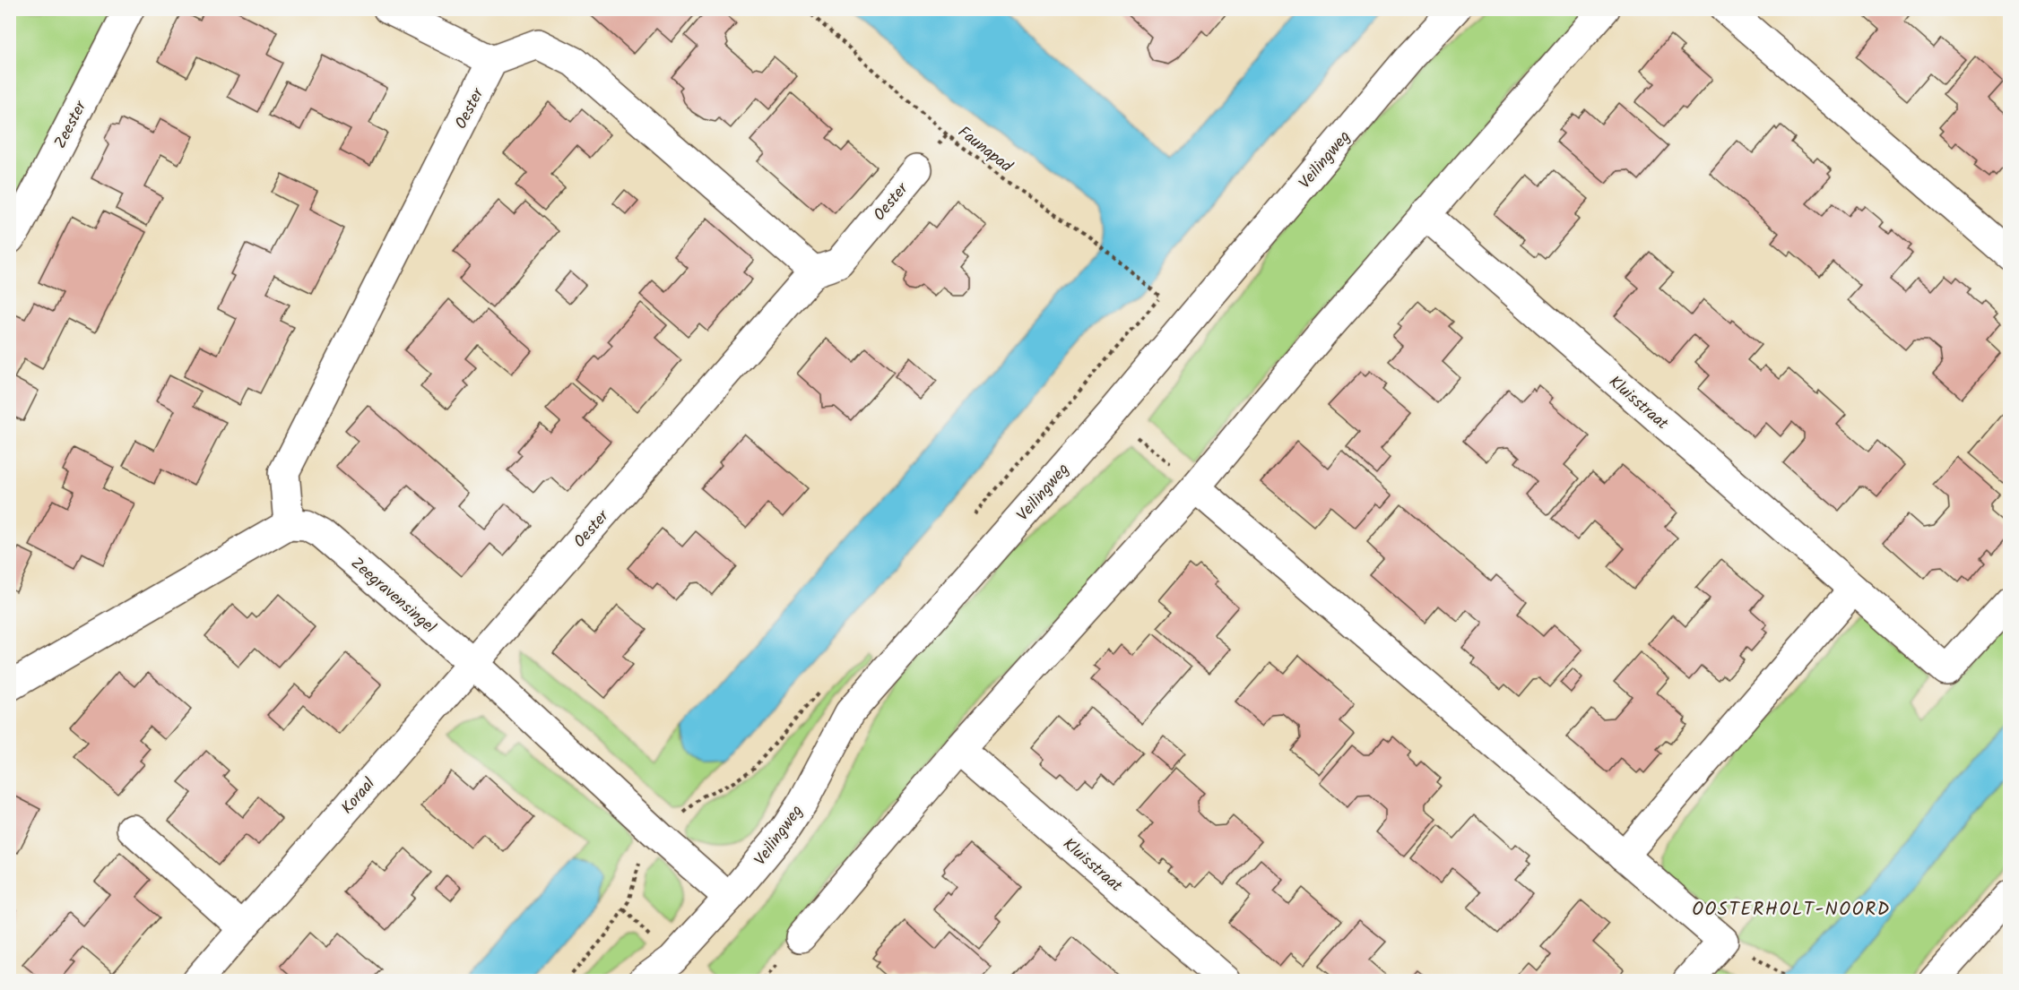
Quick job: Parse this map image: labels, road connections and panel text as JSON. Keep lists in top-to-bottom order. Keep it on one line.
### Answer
{"streets":{"street":["Oester","Zeester","Veilingweg","Kluisstraat","Zeegravensingel","Koraal"],"path":["Faunapad"]},"crossings":[["Oester","Zeegravensingel"],["Oester","Koraal"],["Veilingweg","Zeegravensingel"],["Zeegravensingel","Koraal"]],"districts":["OOSTERHOLT-NOORD"]}
